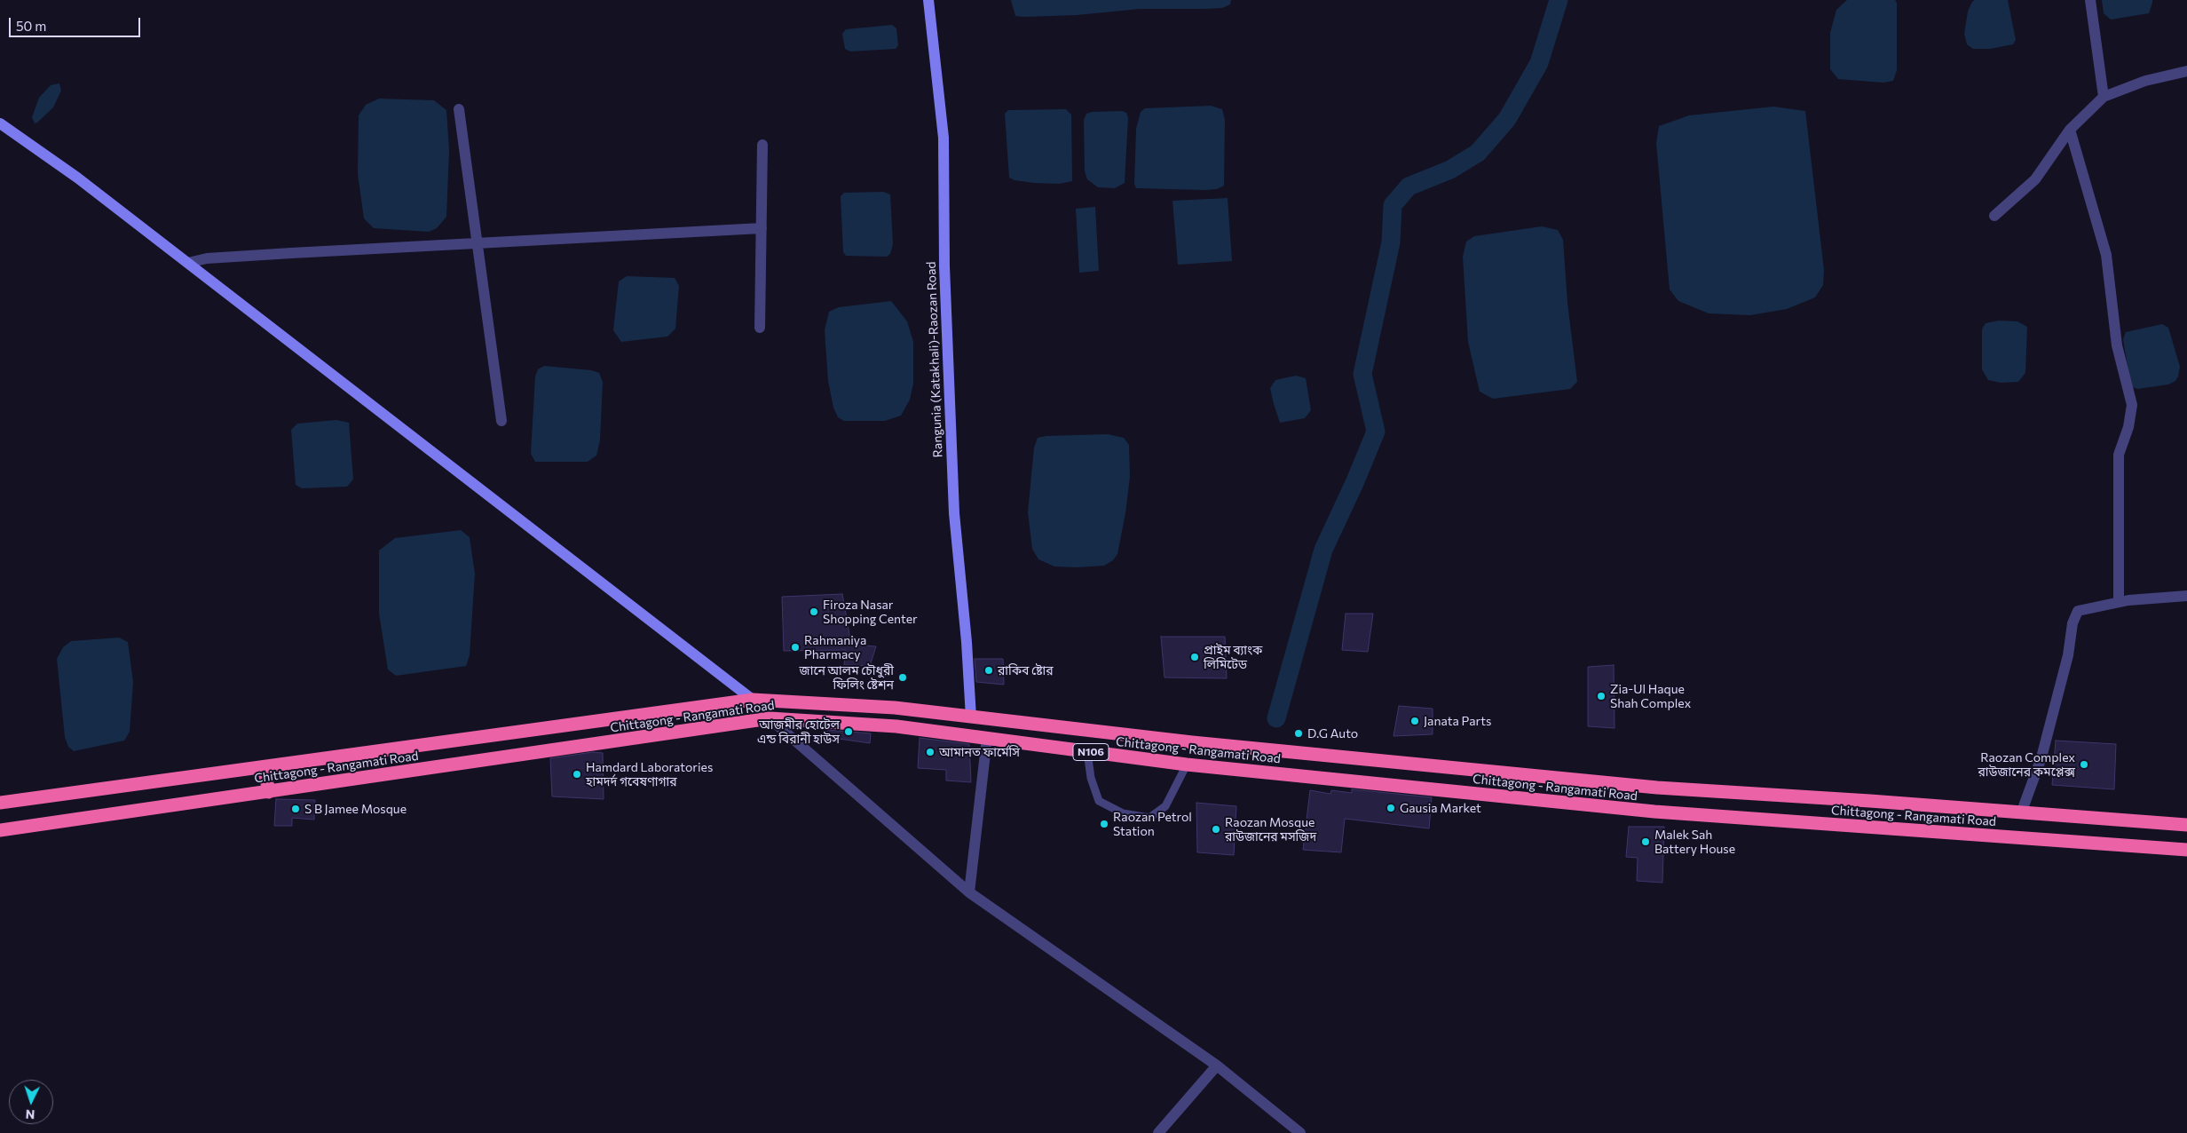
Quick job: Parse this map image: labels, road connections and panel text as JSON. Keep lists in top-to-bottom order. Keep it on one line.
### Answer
{"streets":{"highway":["Chittagong - Rangamati Road","N106"],"street":["Rangunia (Katakhali)-Raozan Road"]},"crossings":[["Rangunia (Katakhali)-Raozan Road","Chittagong - Rangamati Road"]],"places":["Firoza Nasar Shopping Center","Rahmaniya Pharmacy","প্রাইম ব্যাংক লিমিটেড","রাকিব ষ্টোর","জানে আলম চৌধুরী ফিলিং ষ্টেশন","Zia-Ul Haque Shah Complex","Janata Parts","আজমীর হোটেল এন্ড বিরানী হাউস","D.G Auto","আমানত ফার্মেসি","Raozan Complex রাউজানের কমপ্লেক্স","Hamdard Laboratories হামদর্দ গবেষণাগার","Gausia Market","S B Jamee Mosque","Raozan Petrol Station","Raozan Mosque রাউজানের মসজিদ","Malek Sah Battery House"],"scale_bar":"50 m","north":"bottom"}
